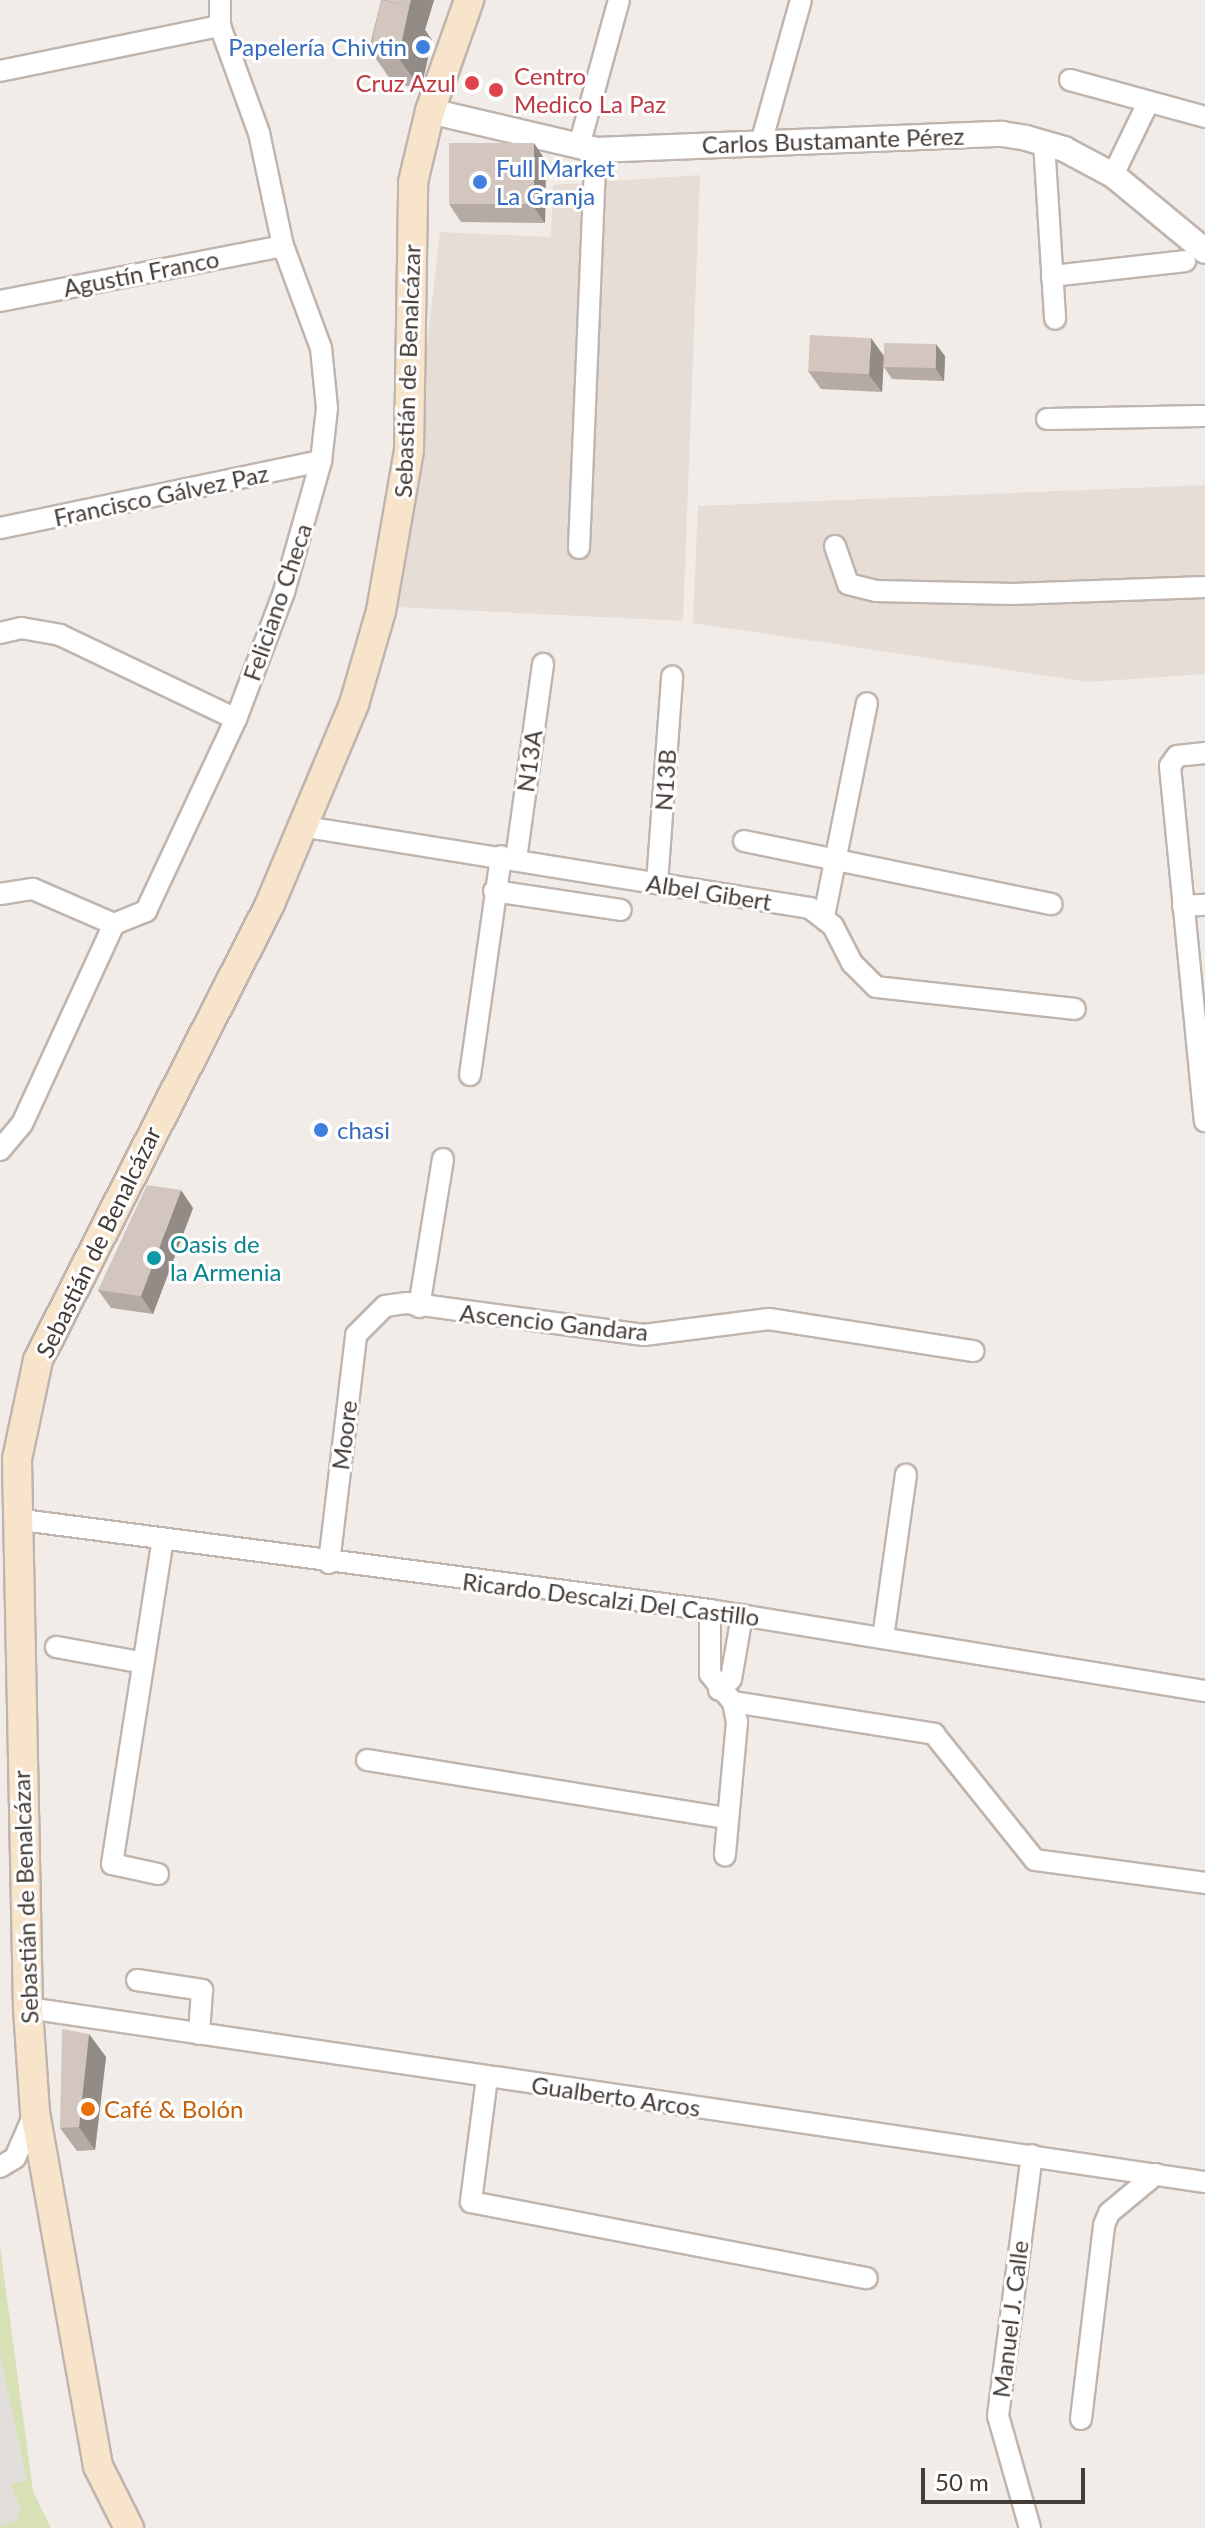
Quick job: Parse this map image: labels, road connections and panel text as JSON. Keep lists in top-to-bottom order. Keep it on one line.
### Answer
{"streets":{"main road":["Sebastián de Benalcázar"],"street":["Carlos Bustamante Pérez","Agustín Franco","Francisco Gálvez Paz","Feliciano Checa","N13A","N13B","Albel Gibert","Ascencio Gandara","Moore","Ricardo Descalzi Del Castillo","Gualberto Arcos","Manuel J. Calle"]},"crossings":[["Carlos Bustamante Pérez","Sebastián de Benalcázar"],["Agustín Franco","Feliciano Checa"],["Sebastián de Benalcázar","Albel Gibert"],["Sebastián de Benalcázar","Ricardo Descalzi Del Castillo"],["Sebastián de Benalcázar","Gualberto Arcos"],["Francisco Gálvez Paz","Feliciano Checa"],["N13A","Albel Gibert"],["N13B","Albel Gibert"],["Ascencio Gandara","Moore"],["Moore","Ricardo Descalzi Del Castillo"],["Gualberto Arcos","Manuel J. Calle"]],"places":["Papelería Chivtin","Cruz Azul","Centro Medico La Paz","Full Market La Granja","chasi","Oasis de la Armenia","Café & Bolón"],"scale_bar":"50 m"}
